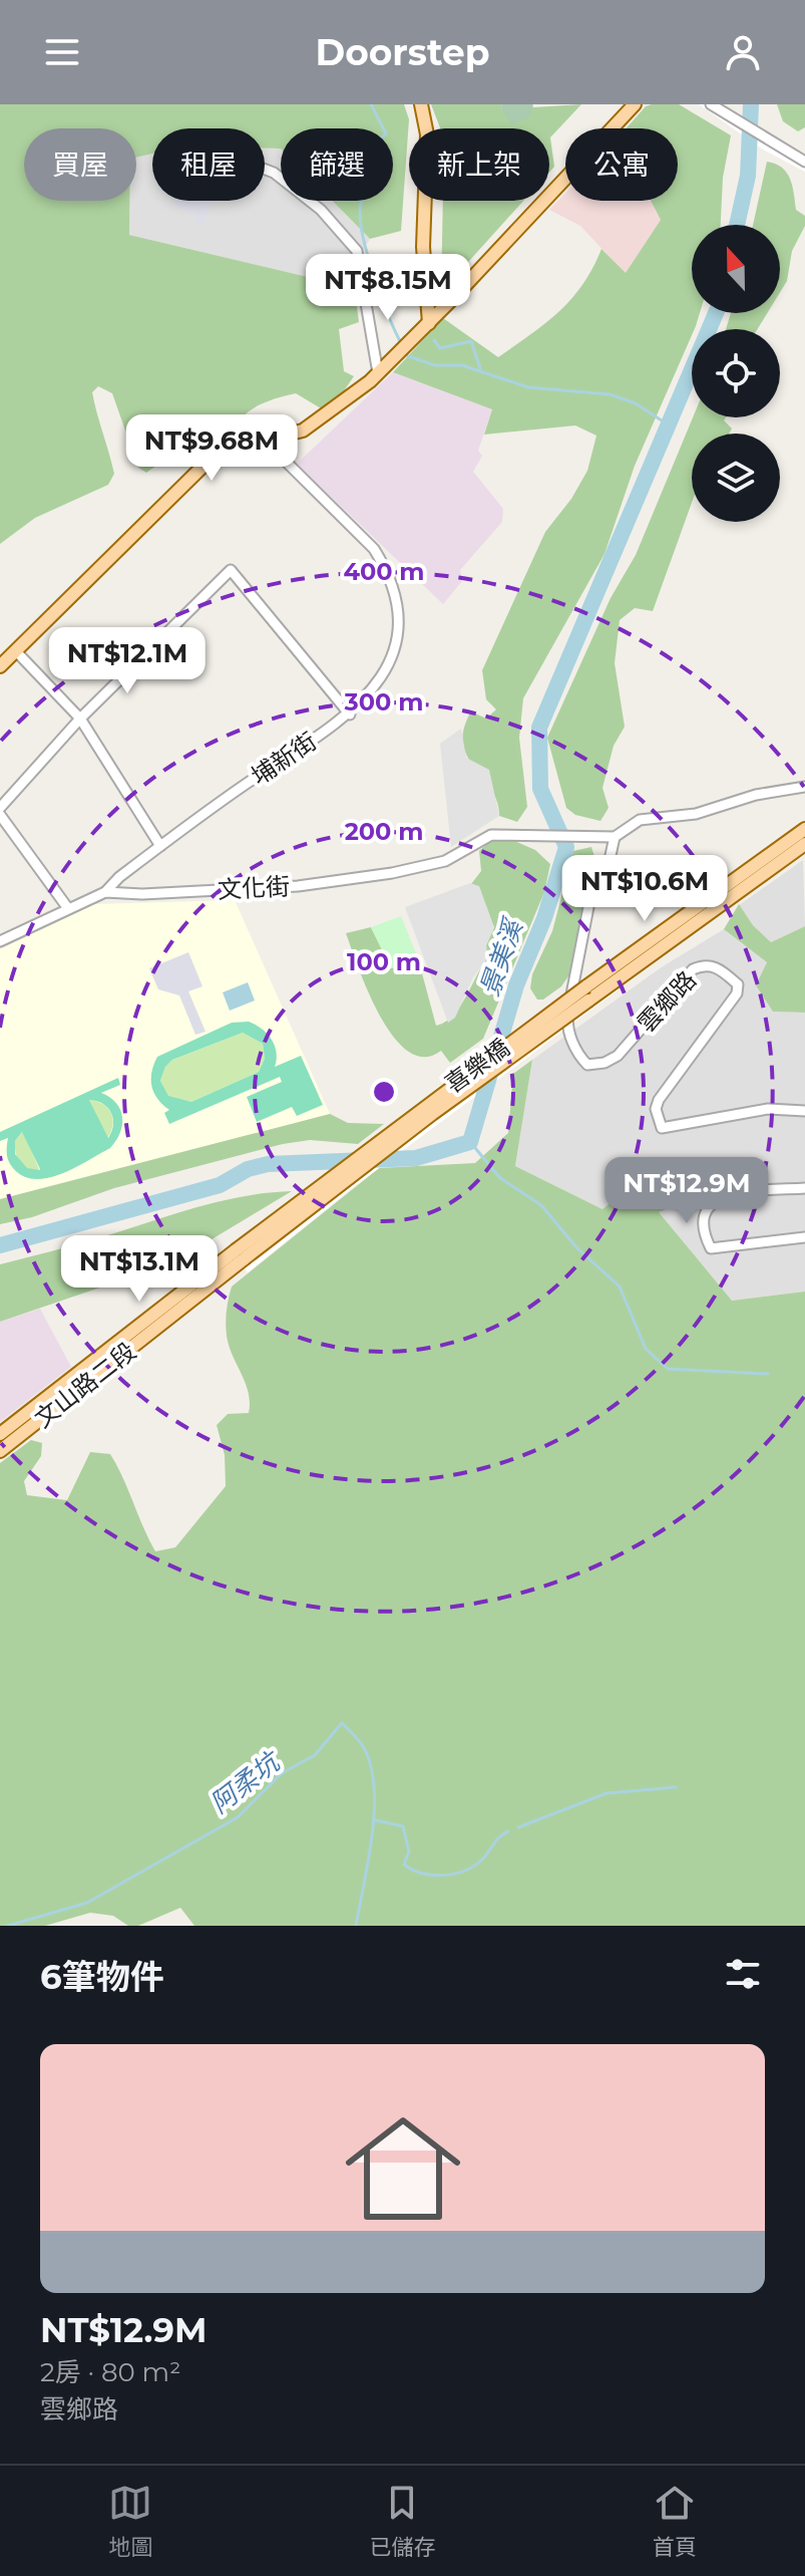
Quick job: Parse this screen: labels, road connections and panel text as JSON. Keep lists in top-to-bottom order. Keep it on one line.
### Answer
{"streets":{"main road":["喜樂橋","文山路二段"],"street":["埔新街","文化街","雲鄉路"]},"crossings":[["埔新街","文化街"],["文化街","雲鄉路"],["喜樂橋","文山路二段"]],"water":["景美溪","阿柔坑"],"north":"top","page":{"header":"Doorstep","chip":["買屋","租屋","篩選","新上架","公寓"],"price":["NT$8.15M","NT$9.68M","NT$12.1M","NT$10.6M","NT$12.9M","NT$13.1M"],"heading":"6筆物件","list":[{"name":"NT$12.9M","note":"2房 · 80 m² · 雲鄉路"}],"tabs":["地圖","已儲存","首頁"]},"rings":["400 m","300 m","200 m","100 m"]}
